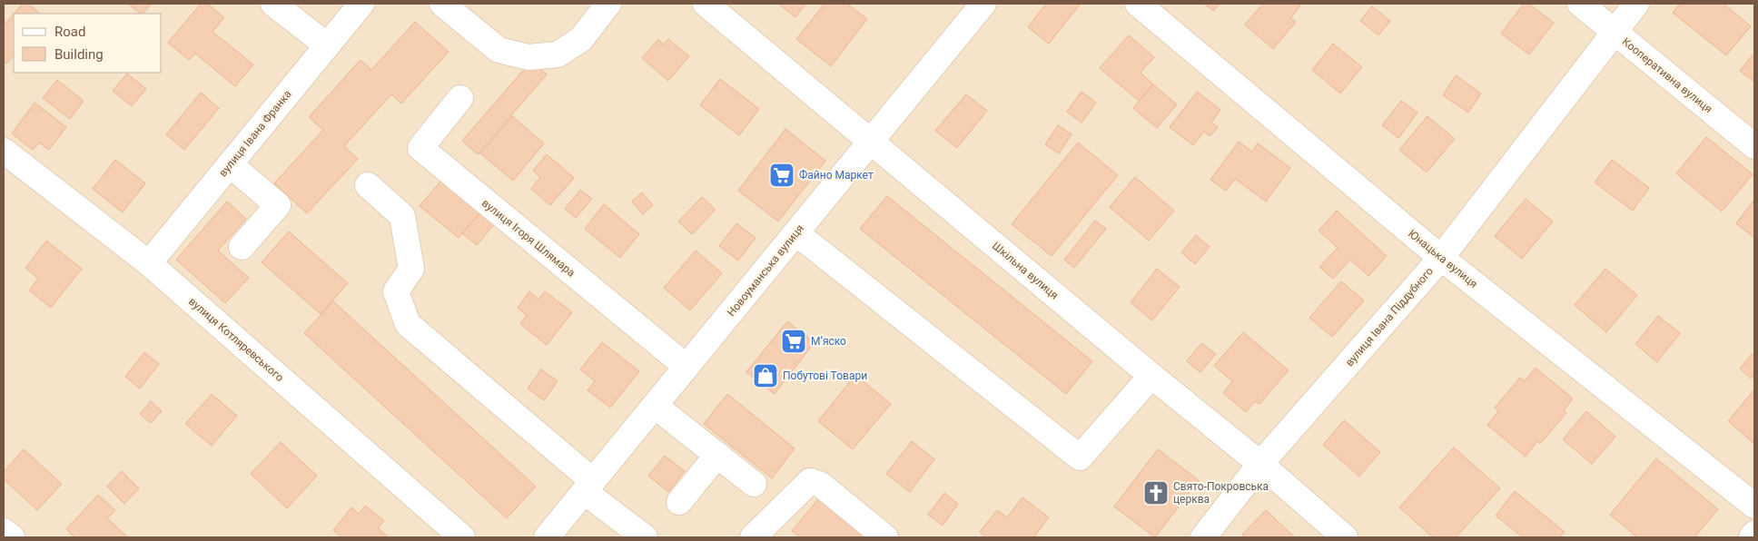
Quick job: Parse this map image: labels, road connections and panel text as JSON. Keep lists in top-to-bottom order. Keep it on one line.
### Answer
{"streets":{"street":["Кооперативна вулиця","вулиця Івана Франка","вулиця Ігоря Шлямара","Юнацька вулиця","Новоуманська вулиця","Шкільна вулиця","вулиця Івана Піддубного","вулиця Котляревського"]},"crossings":[["Кооперативна вулиця","вулиця Івана Піддубного"],["вулиця Івана Франка","вулиця Котляревського"],["вулиця Ігоря Шлямара","Новоуманська вулиця"],["Юнацька вулиця","вулиця Івана Піддубного"],["Новоуманська вулиця","Шкільна вулиця"],["Шкільна вулиця","вулиця Івана Піддубного"]],"places":{"supermarket":["Файно Маркет","Мʼяско"],"shop":["Побутові Товари"],"church":["Свято-Покровська церква"]},"legend":["Road","Building"]}
